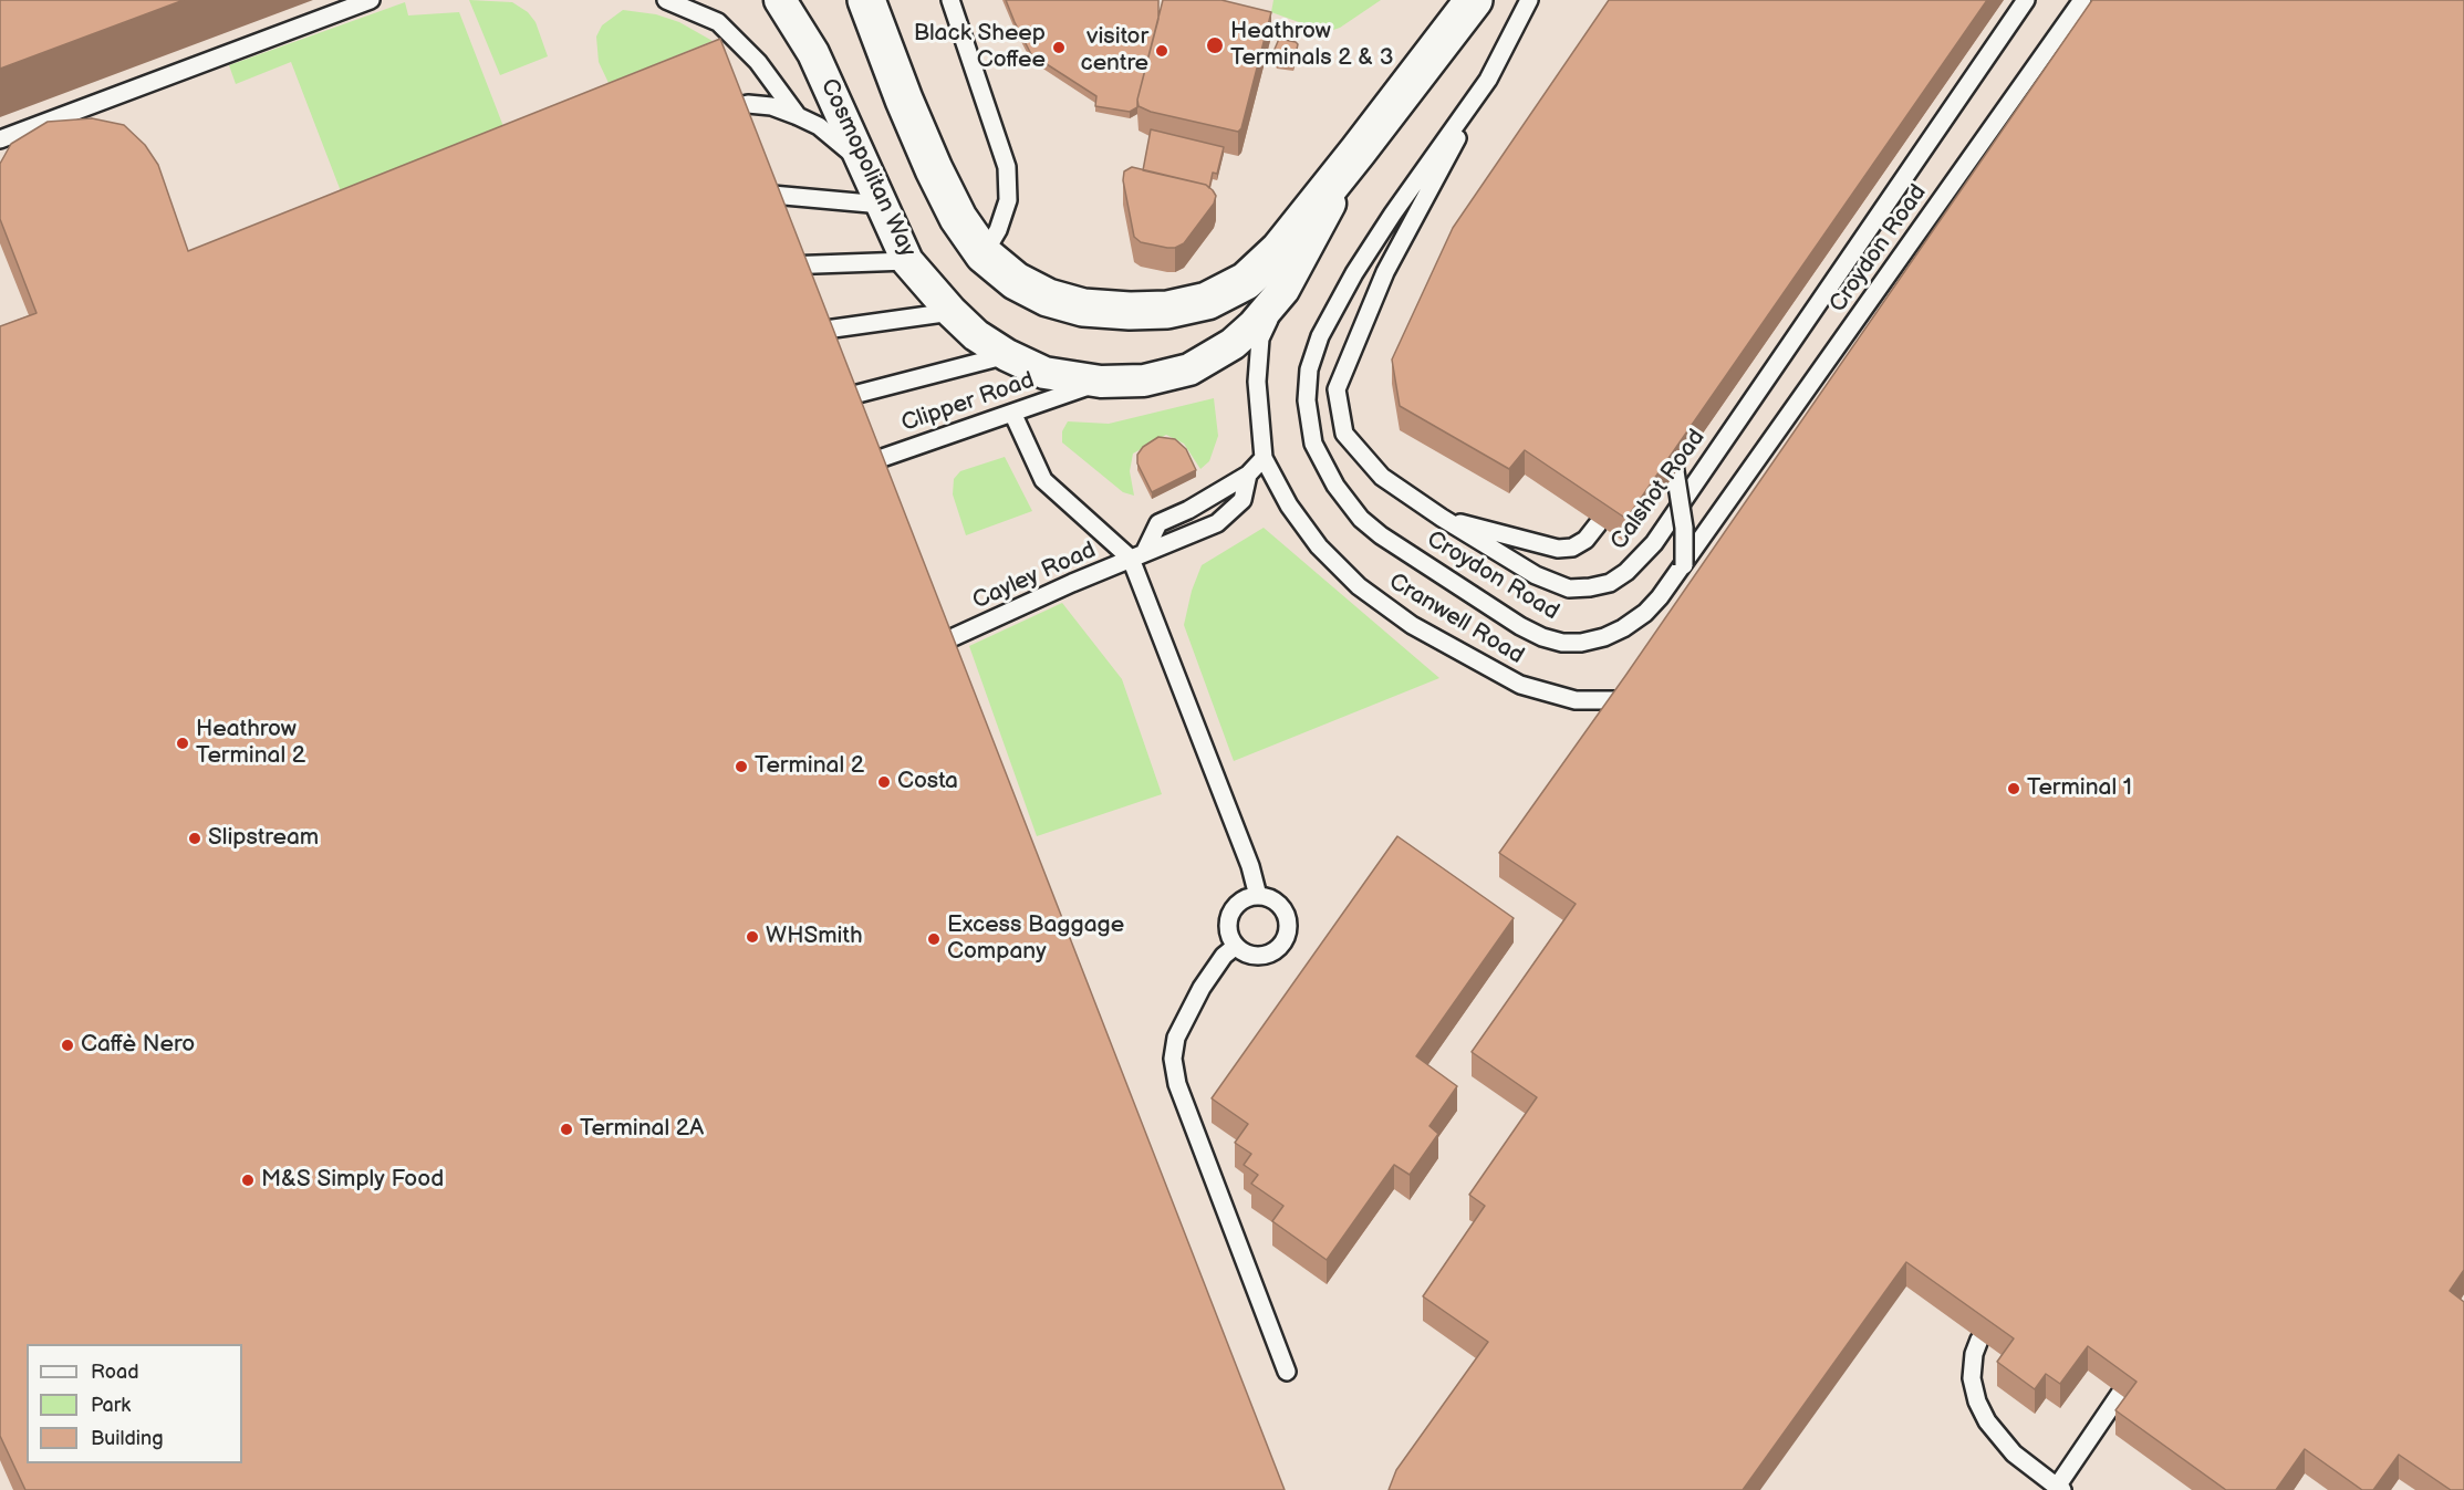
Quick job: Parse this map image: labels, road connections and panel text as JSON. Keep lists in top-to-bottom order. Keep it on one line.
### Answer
{"streets":{"street":["Cosmopolitan Way"],"lane":["Croydon Road","Clipper Road","Calshot Road","Cayley Road","Cranwell Road"]},"crossings":[["Cosmopolitan Way","Clipper Road"],["Cosmopolitan Way","Cranwell Road"],["Croydon Road","Calshot Road"],["Cayley Road","Cranwell Road"]],"places":["Heathrow Terminals 2 & 3","Black Sheep Coffee","visitor centre","Heathrow Terminal 2","Terminal 2","Costa","Terminal 1","Slipstream","WHSmith","Excess Baggage Company","Caffè Nero","Terminal 2A","M&S Simply Food"],"legend":["Road","Park","Building"]}
